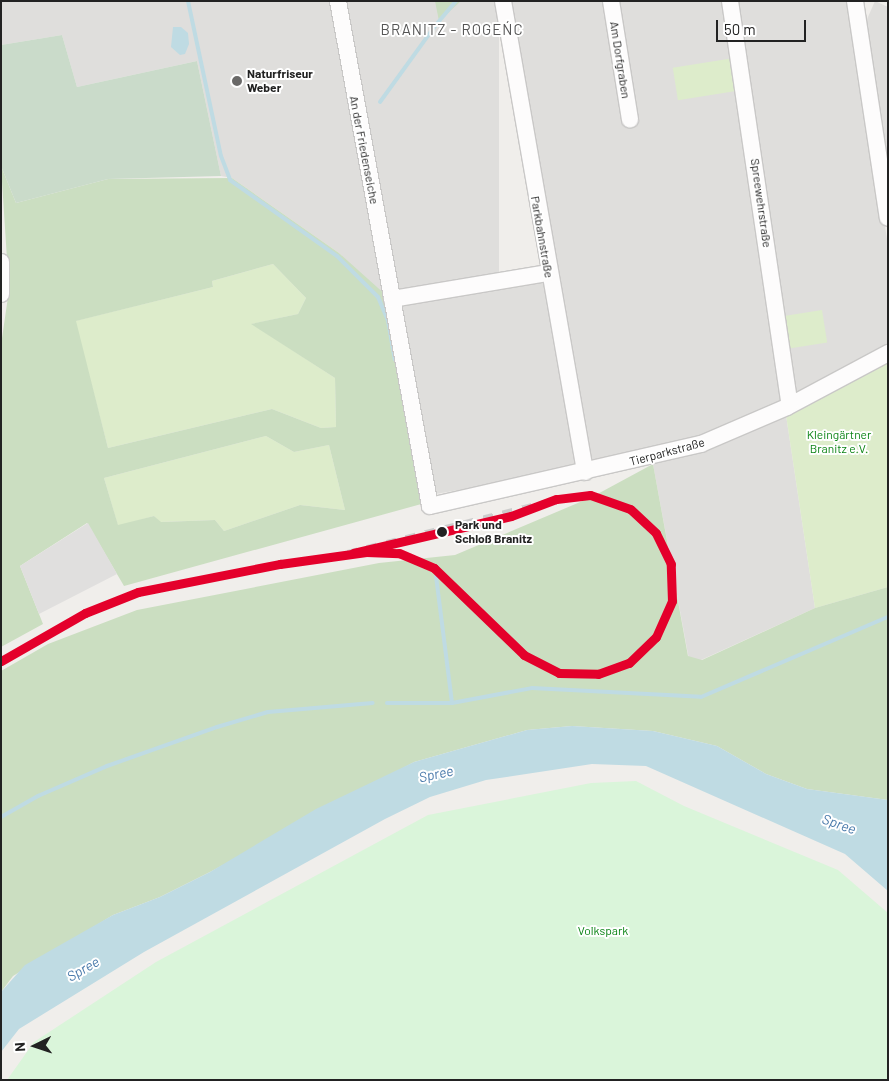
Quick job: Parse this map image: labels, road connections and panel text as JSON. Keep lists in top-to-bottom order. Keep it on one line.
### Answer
{"streets":{"street":["Am Dorfgraben","An der Friedenseiche","Spreewehrstraße","Parkbahnstraße","Tierparkstraße"]},"crossings":[["An der Friedenseiche","Tierparkstraße"],["Spreewehrstraße","Tierparkstraße"],["Parkbahnstraße","Tierparkstraße"]],"districts":["BRANITZ - ROGEŃC"],"water":["Spree"],"parks":["Kleingärtner Branitz e.V.","Volkspark"],"places":["Naturfriseur Weber","Park und Schloß Branitz"],"scale_bar":"50 m","north":"left"}
